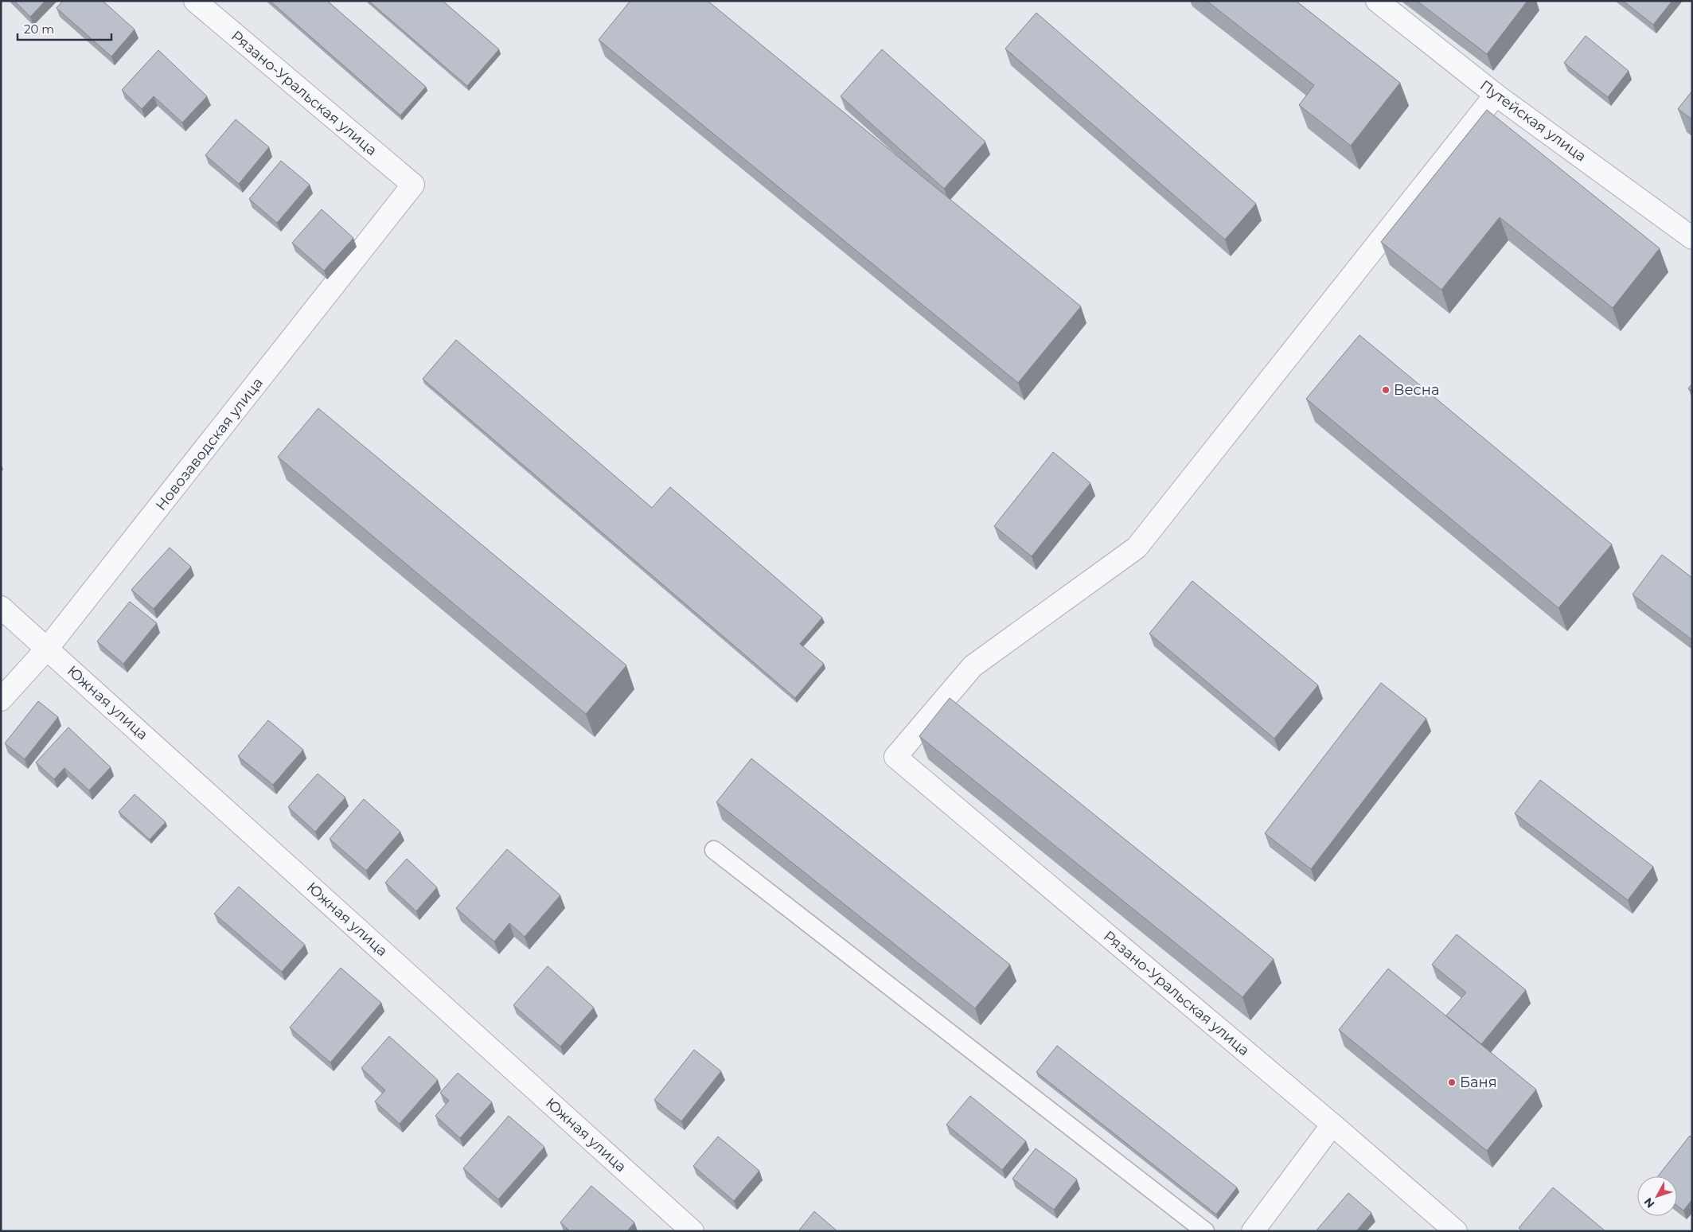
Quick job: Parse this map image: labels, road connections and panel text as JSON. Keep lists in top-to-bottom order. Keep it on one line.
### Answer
{"streets":{"street":["Рязано-Уральская улица","Путейская улица","Новозаводская улица","Южная улица"]},"crossings":[["Рязано-Уральская улица","Путейская улица"],["Рязано-Уральская улица","Новозаводская улица"],["Новозаводская улица","Южная улица"]],"places":["Весна","Баня"],"scale_bar":"20 m","north":"bottom left"}
